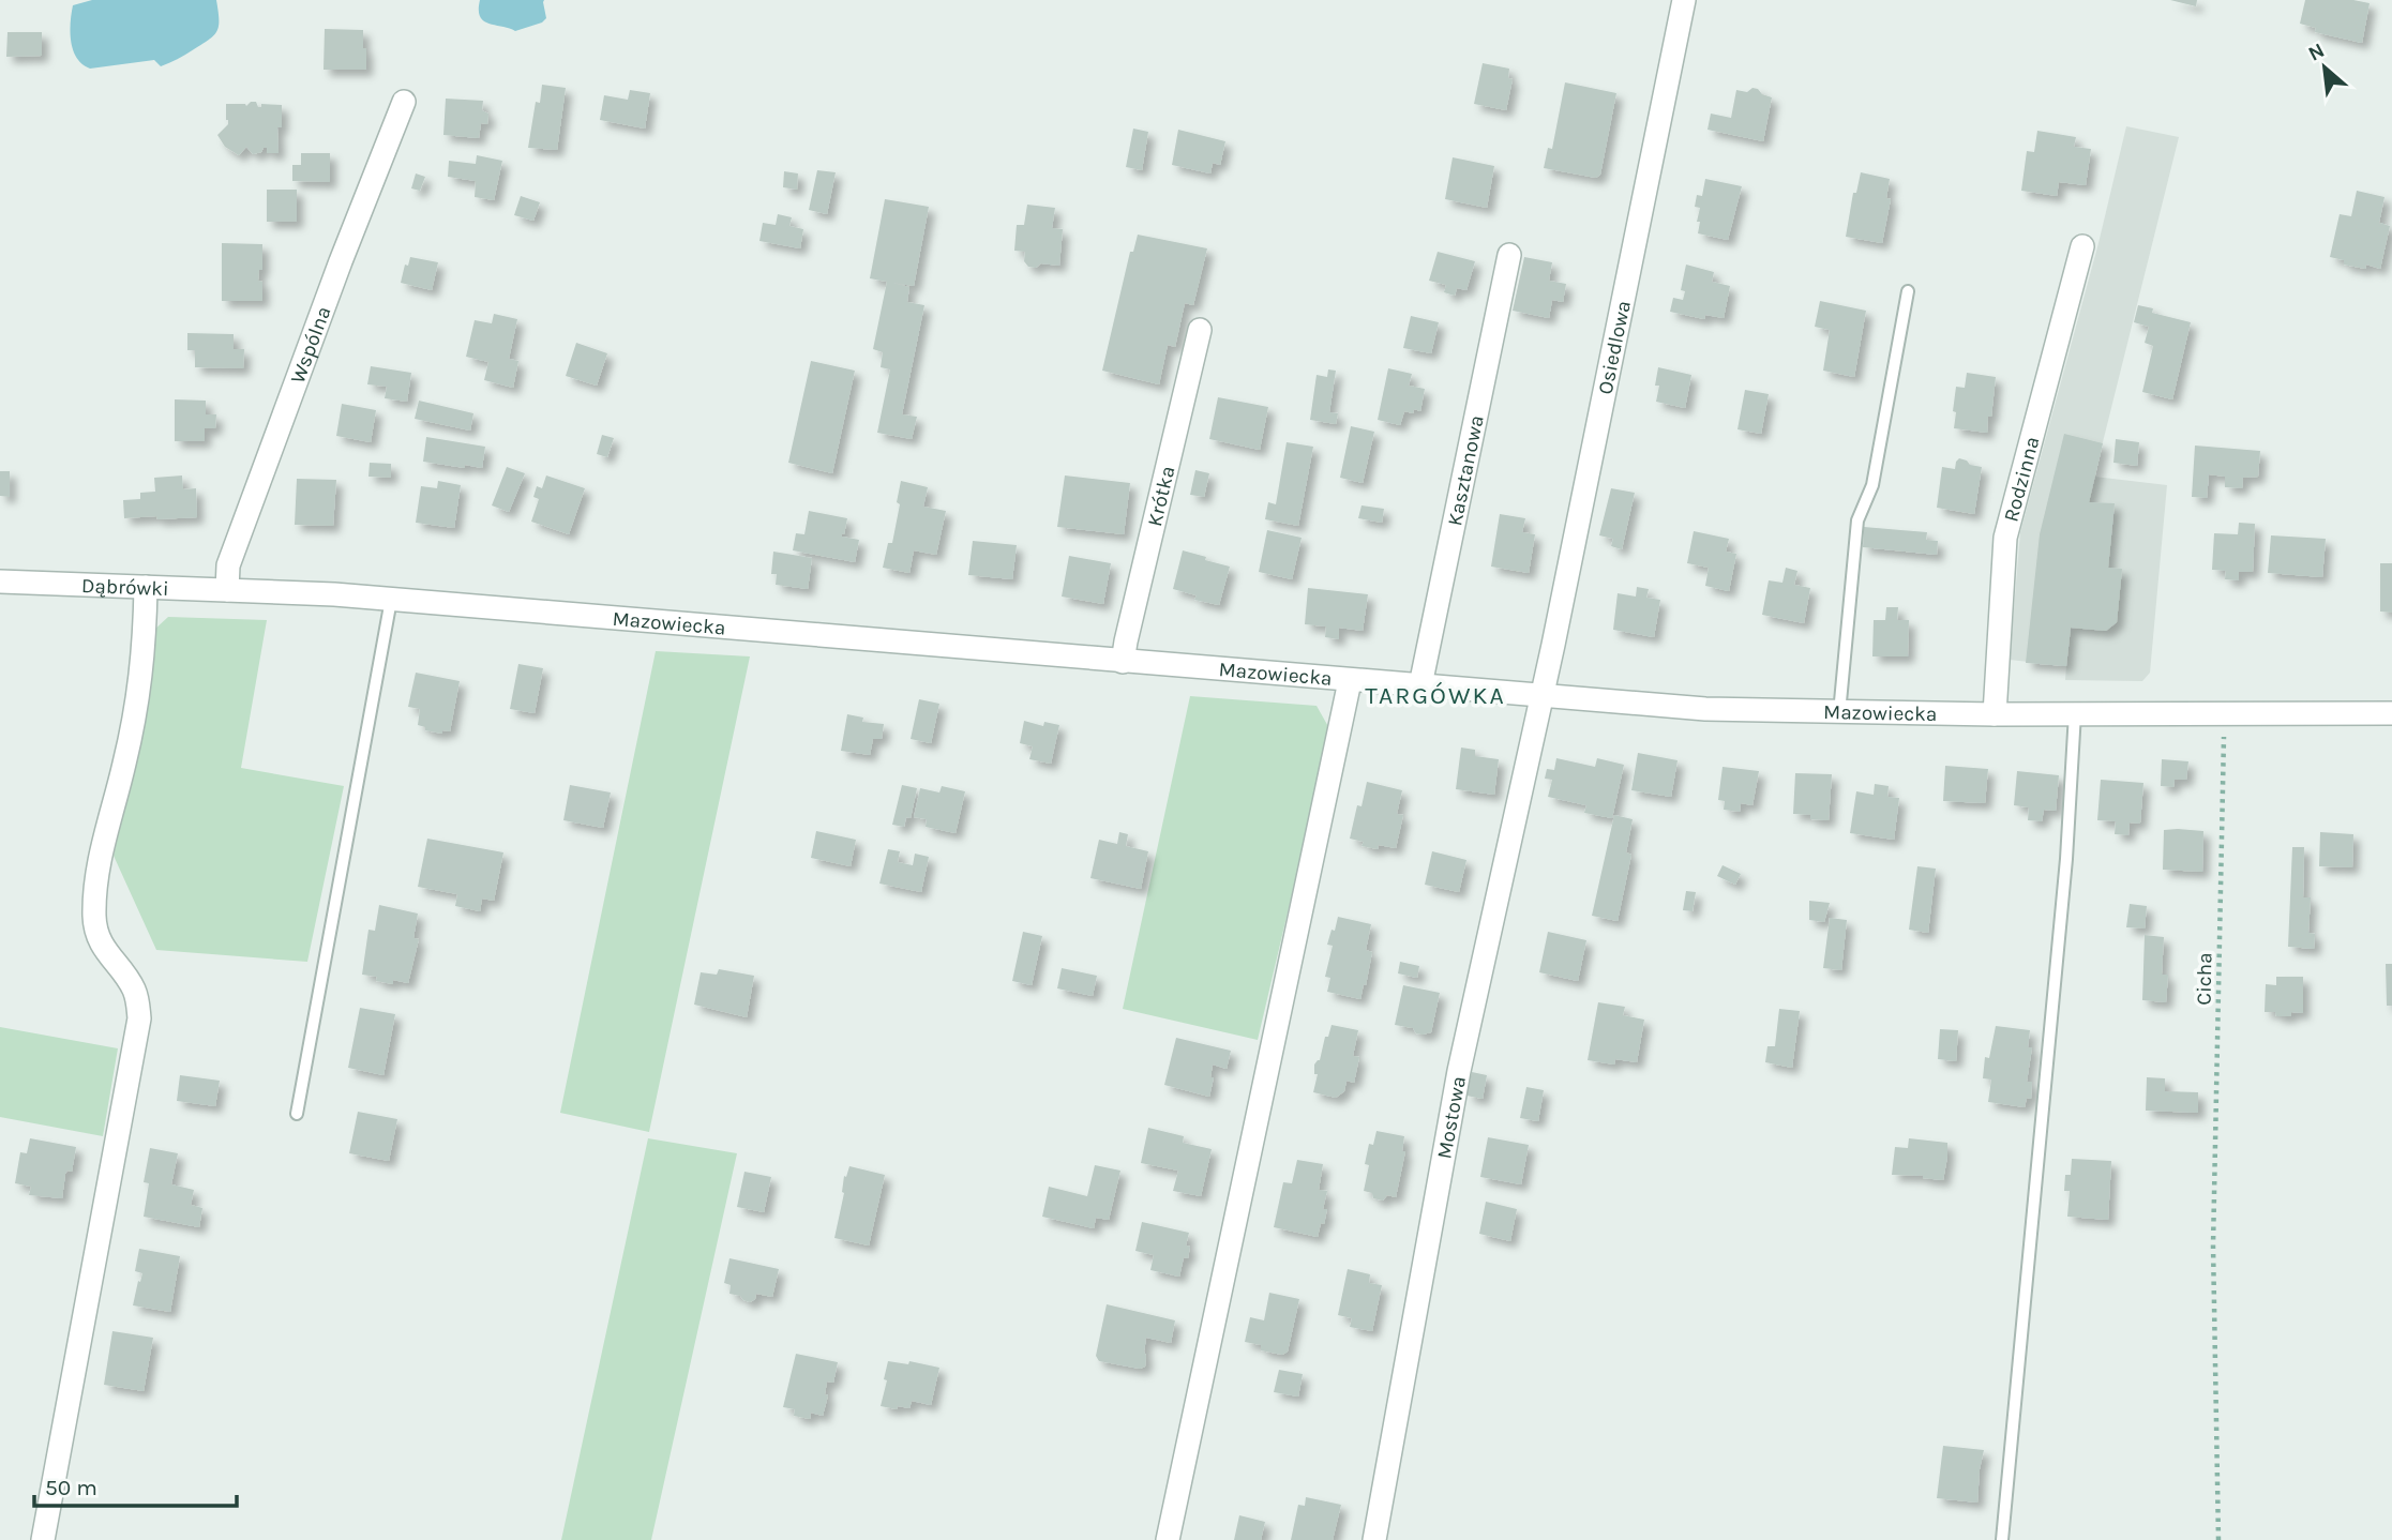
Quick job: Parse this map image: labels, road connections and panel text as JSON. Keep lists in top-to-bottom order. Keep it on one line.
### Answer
{"streets":{"street":["Wspólna","Osiedlowa","Kasztanowa","Rodzinna","Krótka","Dąbrówki","Mazowiecka","Mostowa"],"path":["Cicha"]},"crossings":[["Wspólna","Dąbrówki"],["Wspólna","Mazowiecka"],["Osiedlowa","Mazowiecka"],["Osiedlowa","Mostowa"],["Kasztanowa","Mazowiecka"],["Rodzinna","Mazowiecka"],["Krótka","Mazowiecka"],["Dąbrówki","Mazowiecka"],["Mazowiecka","Cicha"],["Mazowiecka","Mostowa"]],"districts":["TARGÓWKA"],"scale_bar":"50 m","north":"top left"}
